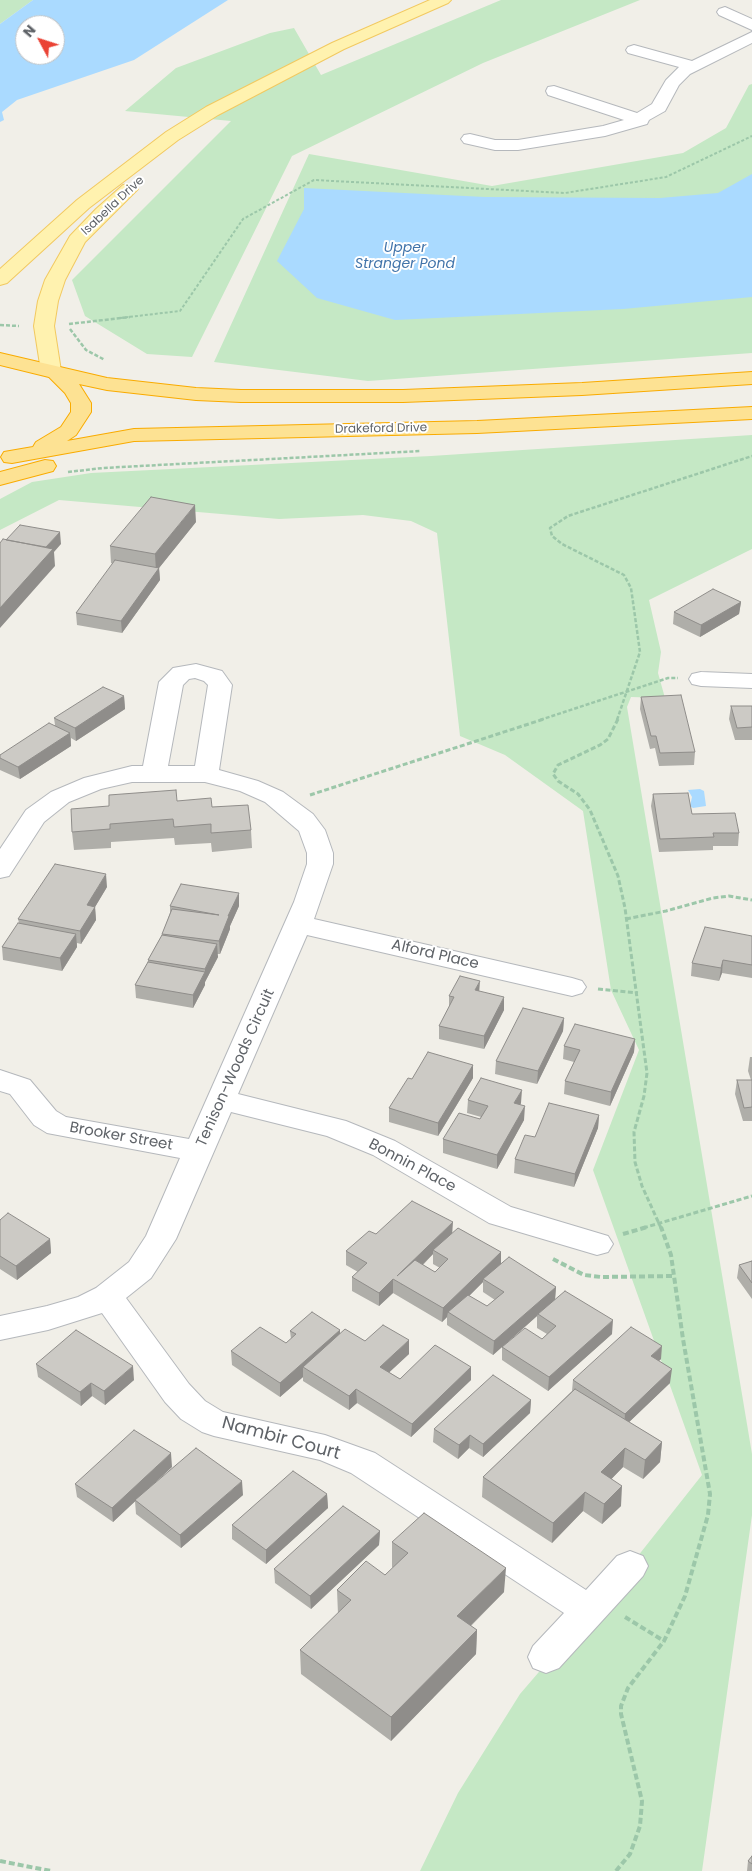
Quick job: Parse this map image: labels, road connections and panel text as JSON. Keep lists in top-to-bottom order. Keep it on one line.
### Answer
{"streets":{"highway":["Drakeford Drive"],"main road":["Isabella Drive"],"street":["Alford Place","Tenison-Woods Circuit","Brooker Street","Bonnin Place","Nambir Court"]},"crossings":[["Alford Place","Tenison-Woods Circuit"],["Tenison-Woods Circuit","Brooker Street"],["Tenison-Woods Circuit","Bonnin Place"],["Tenison-Woods Circuit","Nambir Court"]],"water":["Upper Stranger Pond"],"north":"top left"}
